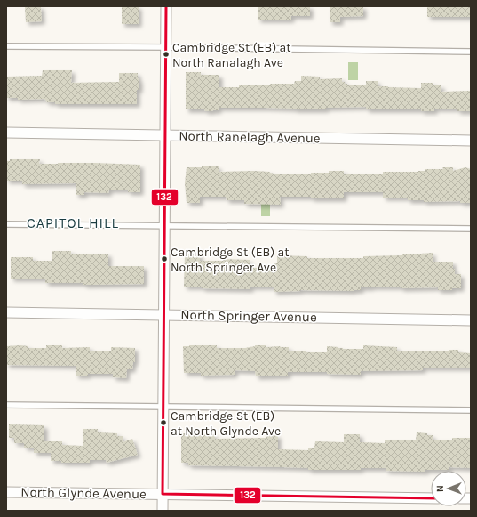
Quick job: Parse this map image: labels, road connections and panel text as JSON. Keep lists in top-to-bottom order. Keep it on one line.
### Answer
{"streets":{"street":["North Ranelagh Avenue","North Springer Avenue","North Glynde Avenue"]},"districts":["CAPITOL HILL"],"places":["Cambridge St (EB) at North Ranalagh Ave","Cambridge St (EB) at North Springer Ave","Cambridge St (EB) at North Glynde Ave"],"lines":["transit line 132"],"north":"left"}
